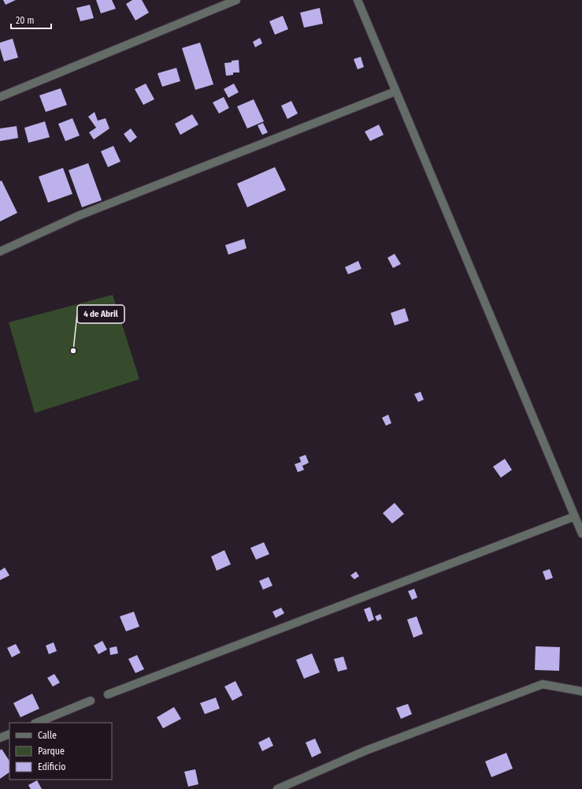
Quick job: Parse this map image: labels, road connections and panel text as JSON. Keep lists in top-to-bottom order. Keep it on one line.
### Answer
{"places":["4 de Abril"],"legend":["Calle","Parque","Edificio"],"scale_bar":"20 m"}
